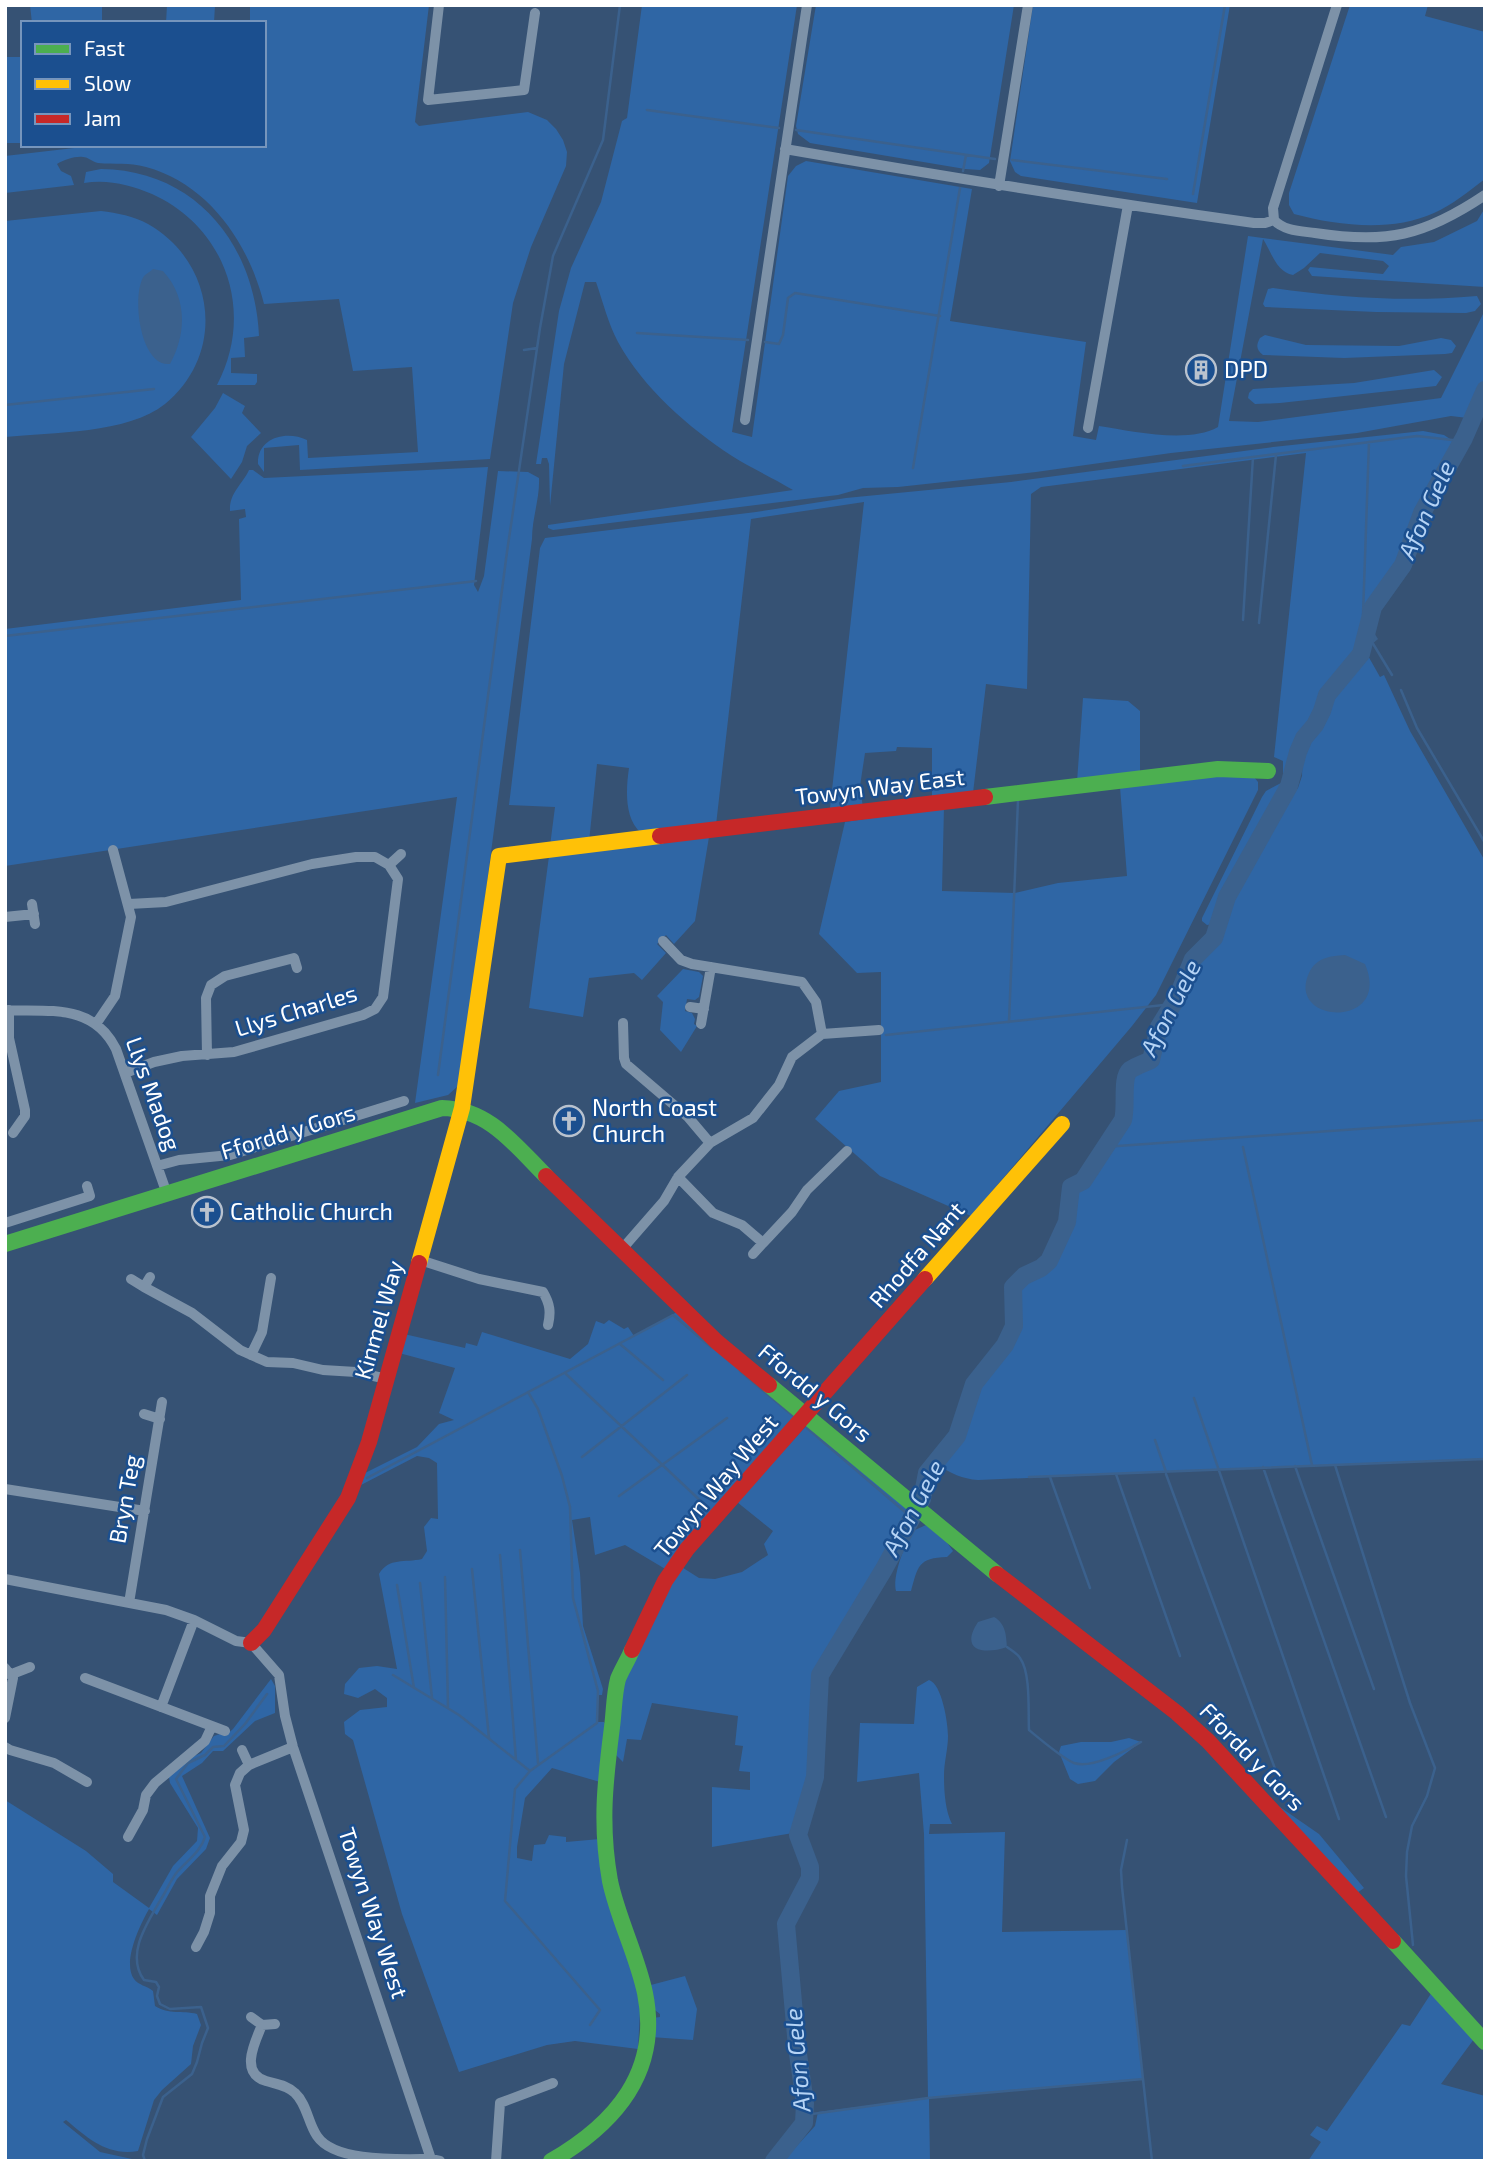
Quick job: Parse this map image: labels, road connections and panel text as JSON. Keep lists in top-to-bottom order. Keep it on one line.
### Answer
{"streets":{"street":["Towyn Way East","Llys Charles","Llys Madog","Ffordd y Gors","Rhodfa Nant","Kinmel Way","Towyn Way West","Bryn Teg"]},"crossings":[["Towyn Way East","Kinmel Way"],["Llys Charles","Llys Madog"],["Llys Madog","Ffordd y Gors"],["Ffordd y Gors","Rhodfa Nant"],["Ffordd y Gors","Kinmel Way"],["Ffordd y Gors","Towyn Way West"],["Rhodfa Nant","Towyn Way West"],["Kinmel Way","Towyn Way West"]],"water":["Afon Gele"],"places":{"building":["DPD"],"church":["North Coast Church","Catholic Church"]},"legend":["Fast","Slow","Jam"]}
